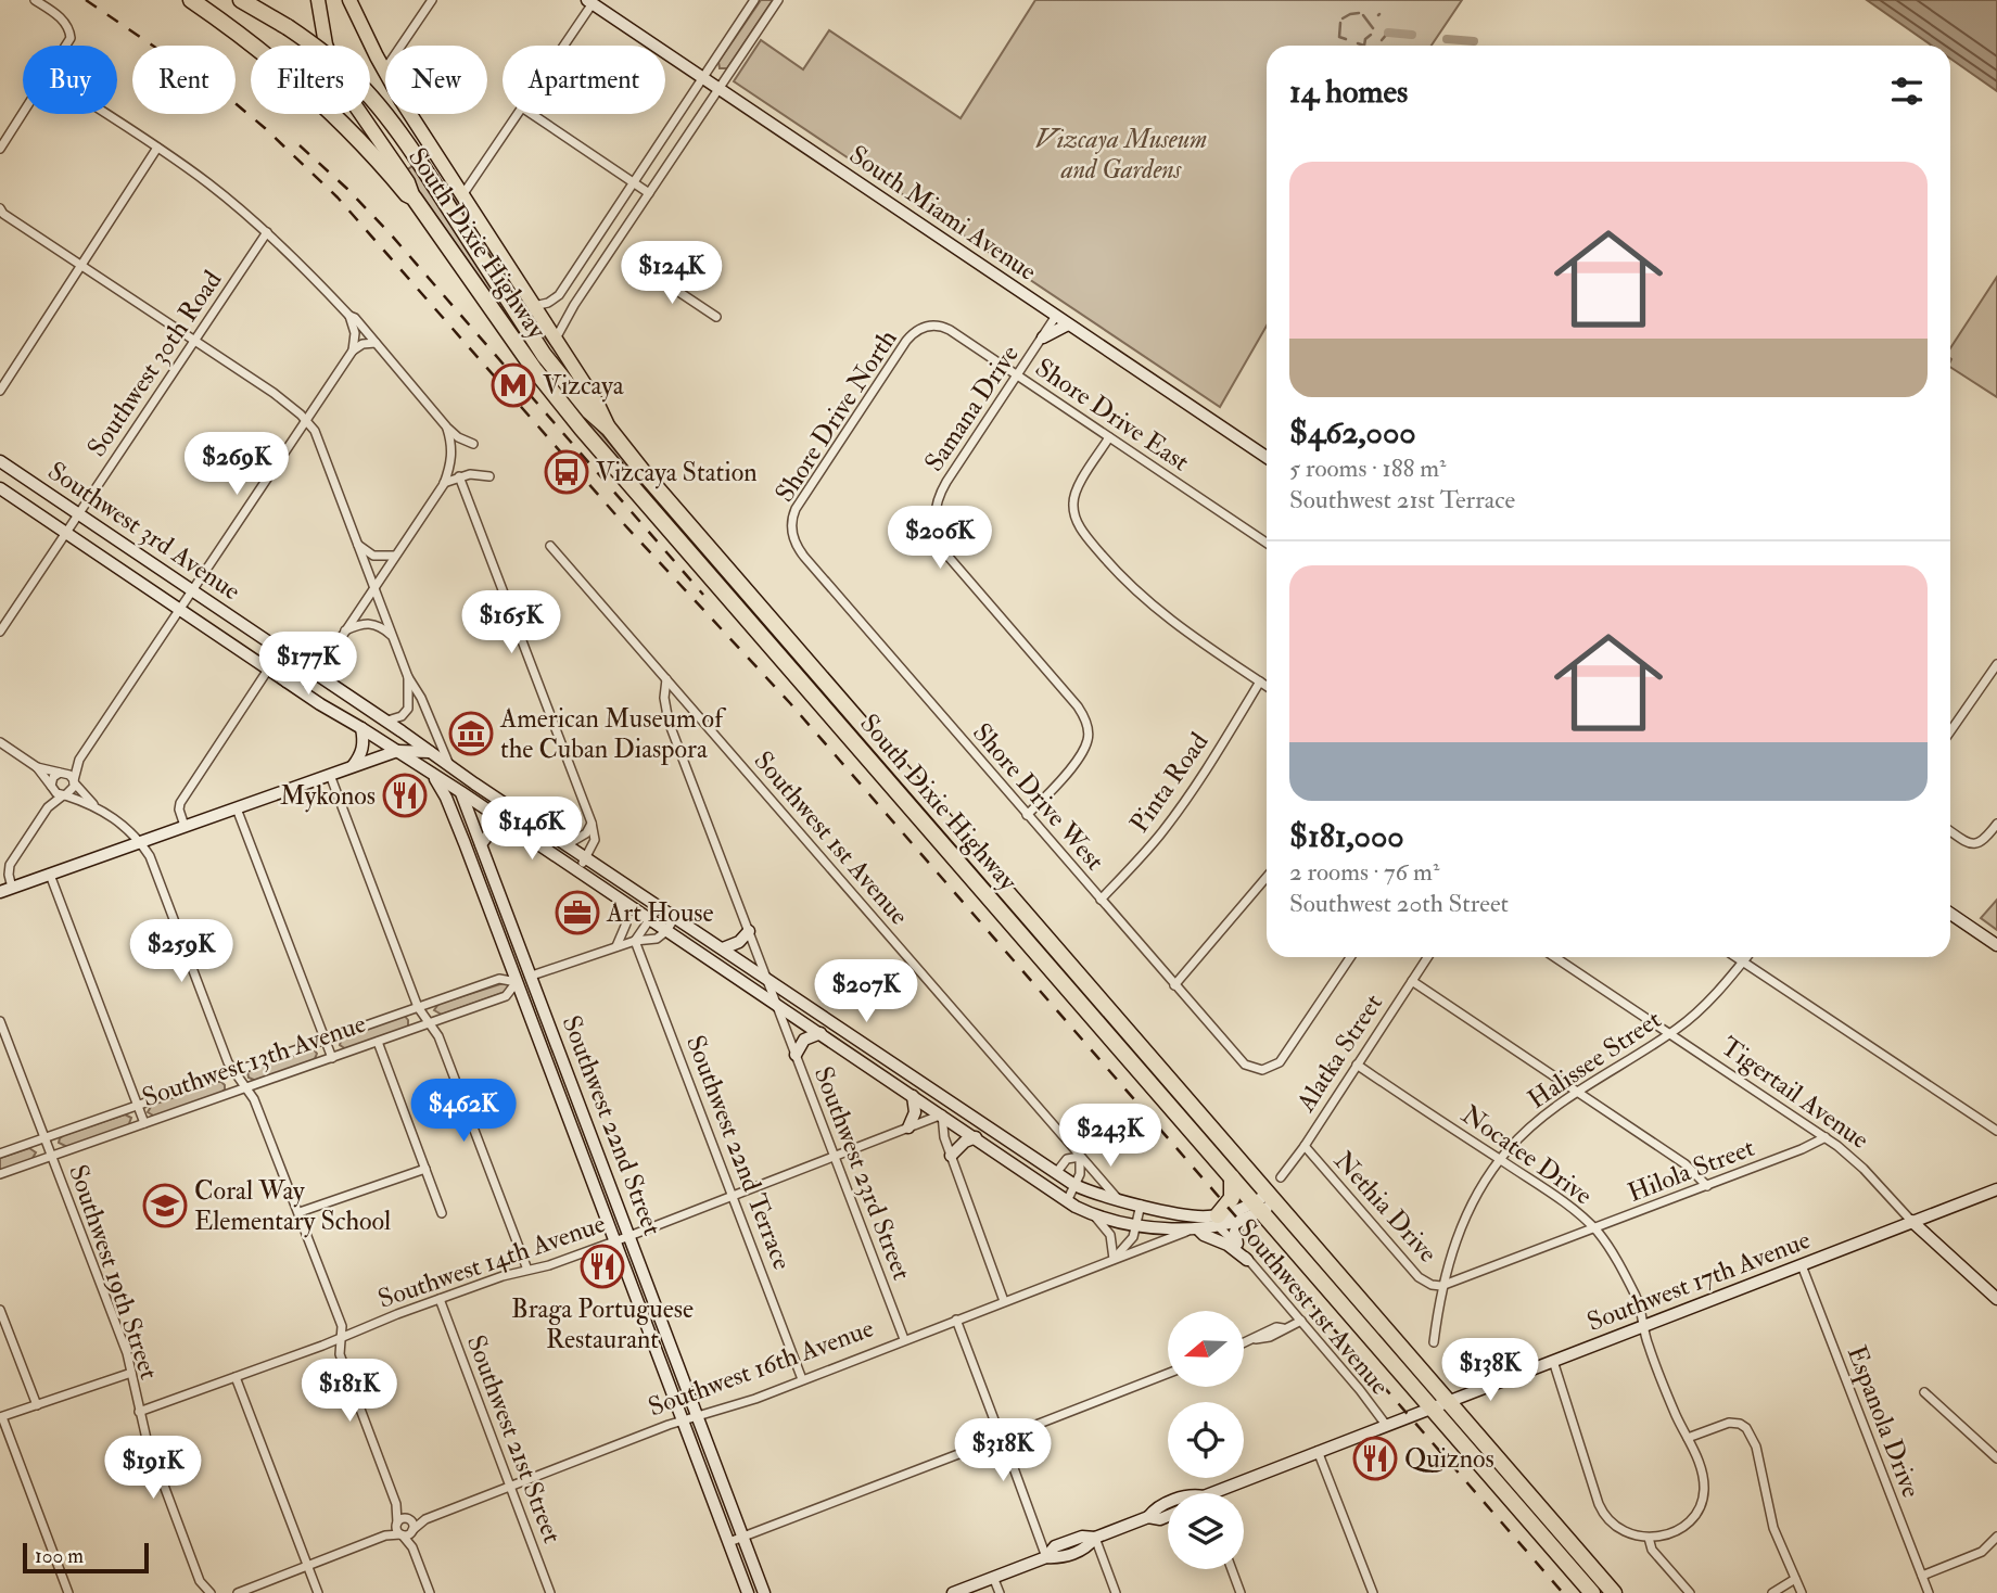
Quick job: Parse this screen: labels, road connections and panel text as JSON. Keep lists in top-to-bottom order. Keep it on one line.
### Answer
{"streets":{"highway":["South Dixie Highway"],"main road":["South Miami Avenue","Southwest 3rd Avenue","Southwest 13th Avenue","Tigertail Avenue","Southwest 22nd Street","Southwest 17th Avenue","Southwest 16th Avenue"],"street":["Southwest 30th Road","Samana Drive","Shore Drive East","Shore Drive North","Pinta Road","Shore Drive West","Southwest 1st Avenue","Alatka Street","Halissee Street","Southwest 22nd Terrace","Nocatee Drive","Hilola Street","Southwest 23rd Street","Nethia Drive","Southwest 14th Avenue","Southwest 19th Street","Espanola Drive","Southwest 21st Street"]},"crossings":[["South Miami Avenue","Samana Drive"],["South Dixie Highway","Southwest 17th Avenue"],["South Dixie Highway","Southwest 16th Avenue"],["Southwest 30th Road","Southwest 3rd Avenue"],["Samana Drive","Shore Drive East"],["Samana Drive","Shore Drive West"],["Shore Drive East","Shore Drive North"],["Shore Drive North","Shore Drive West"],["Southwest 3rd Avenue","Southwest 1st Avenue"],["Southwest 3rd Avenue","Southwest 13th Avenue"],["Southwest 3rd Avenue","Southwest 22nd Street"],["Southwest 3rd Avenue","Southwest 23rd Street"],["Southwest 3rd Avenue","Southwest 14th Avenue"],["Southwest 3rd Avenue","Southwest 16th Avenue"],["Pinta Road","Shore Drive West"],["Southwest 1st Avenue","Southwest 23rd Street"],["Southwest 1st Avenue","Southwest 17th Avenue"],["Southwest 1st Avenue","Southwest 16th Avenue"],["Alatka Street","Nocatee Drive"],["Alatka Street","Nethia Drive"],["Halissee Street","Tigertail Avenue"],["Halissee Street","Nocatee Drive"],["Halissee Street","Hilola Street"],["Halissee Street","Nethia Drive"],["Southwest 13th Avenue","Southwest 22nd Street"],["Southwest 13th Avenue","Southwest 22nd Terrace"],["Southwest 13th Avenue","Southwest 19th Street"],["Tigertail Avenue","Hilola Street"],["Tigertail Avenue","Southwest 17th Avenue"],["Southwest 22nd Street","Southwest 14th Avenue"],["Southwest 22nd Street","Southwest 16th Avenue"],["Southwest 22nd Terrace","Southwest 14th Avenue"],["Southwest 22nd Terrace","Southwest 16th Avenue"],["Nocatee Drive","Hilola Street"],["Nocatee Drive","Southwest 17th Avenue"],["Hilola Street","Nethia Drive"],["Southwest 23rd Street","Southwest 14th Avenue"],["Southwest 23rd Street","Southwest 16th Avenue"],["Southwest 14th Avenue","Southwest 19th Street"],["Southwest 14th Avenue","Southwest 21st Street"],["Southwest 17th Avenue","Espanola Drive"],["Southwest 16th Avenue","Southwest 21st Street"]],"parks":["Vizcaya Museum and Gardens"],"places":{"metro station":["Vizcaya"],"bus stop":["Vizcaya Station"],"museum":["American Museum of the Cuban Diaspora"],"restaurant":["Mykonos","Braga Portuguese Restaurant","Quiznos"],"office":["Art House"],"school or university":["Coral Way Elementary School"]},"scale_bar":"100 m","north":"left","page":{"chip":["Buy","Rent","Filters","New","Apartment"],"heading":"14 homes","list":[{"name":"$462,000","note":"5 rooms · 188 m² · Southwest 21st Terrace"},{"name":"$181,000","note":"2 rooms · 76 m² · Southwest 20th Street"}],"price":["$124K","$269K","$206K","$165K","$177K","$146K","$259K","$207K","$462K","$243K","$138K","$181K","$318K","$191K"],"scale":"100 m"}}
